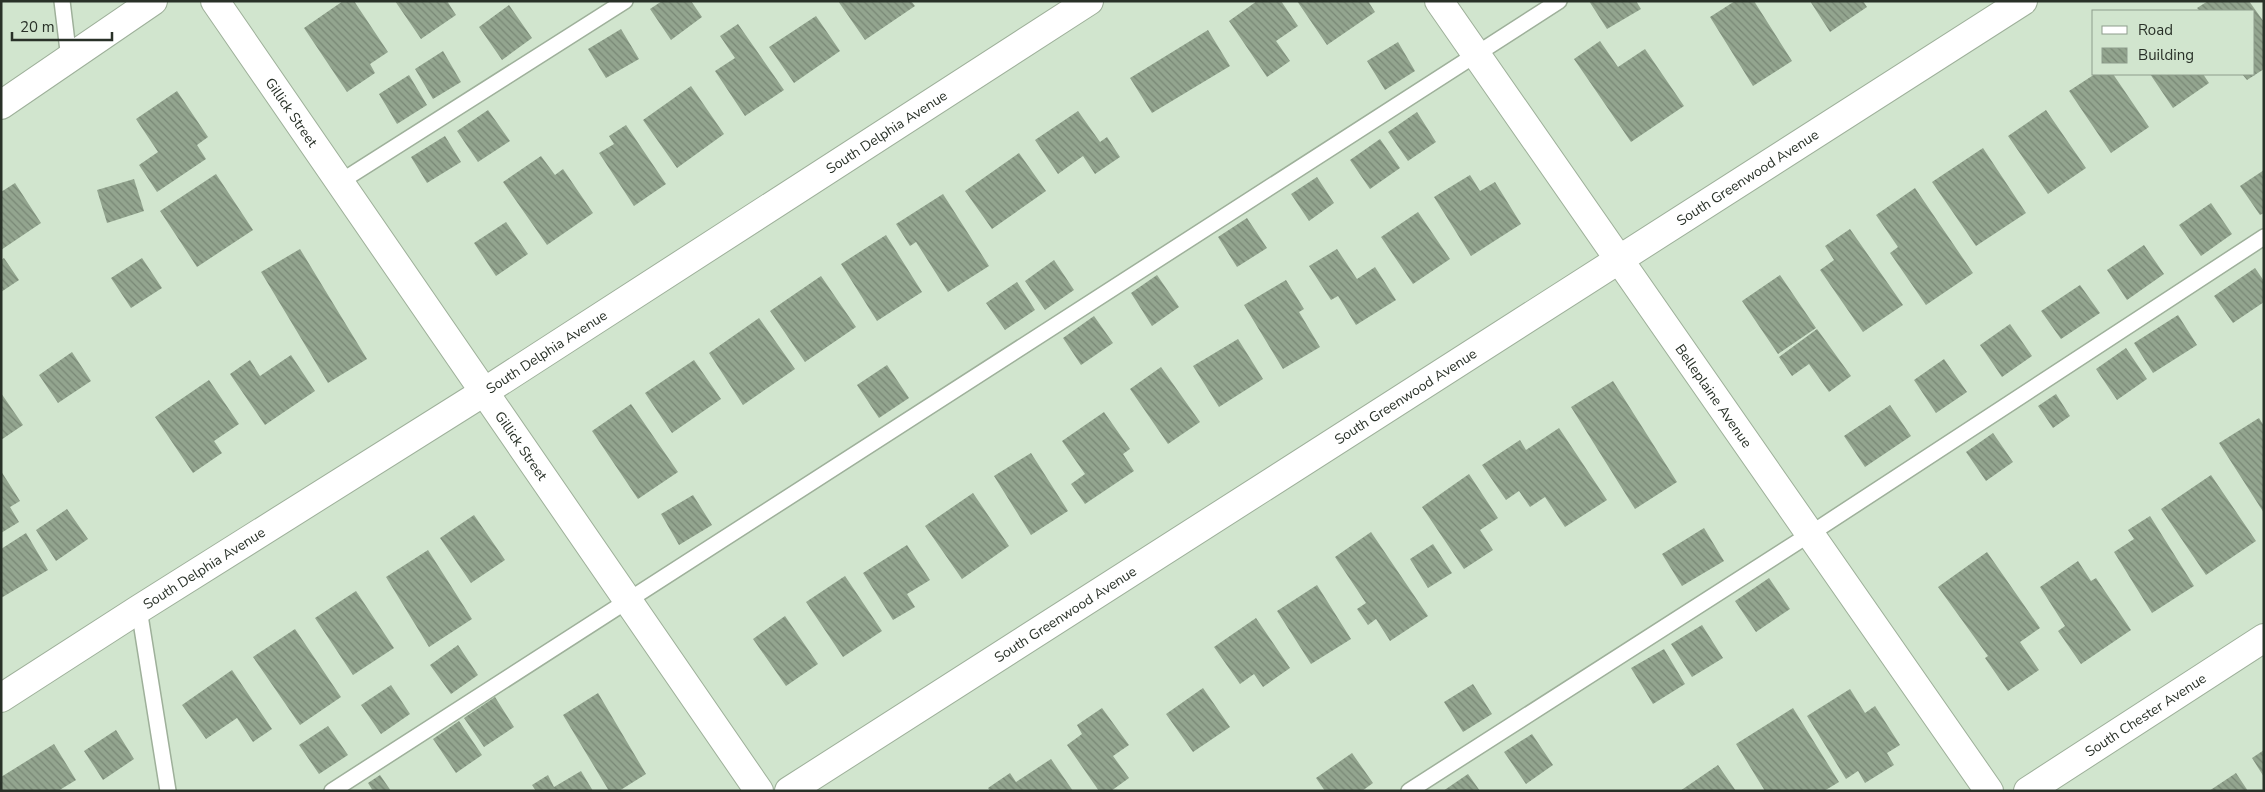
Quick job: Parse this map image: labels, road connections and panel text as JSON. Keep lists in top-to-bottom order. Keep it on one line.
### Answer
{"streets":{"street":["Gillick Street","South Delphia Avenue","South Greenwood Avenue","Belleplaine Avenue","South Chester Avenue"]},"crossings":[["Gillick Street","South Delphia Avenue"],["South Greenwood Avenue","Belleplaine Avenue"]],"legend":["Road","Building"],"scale_bar":"20 m"}
